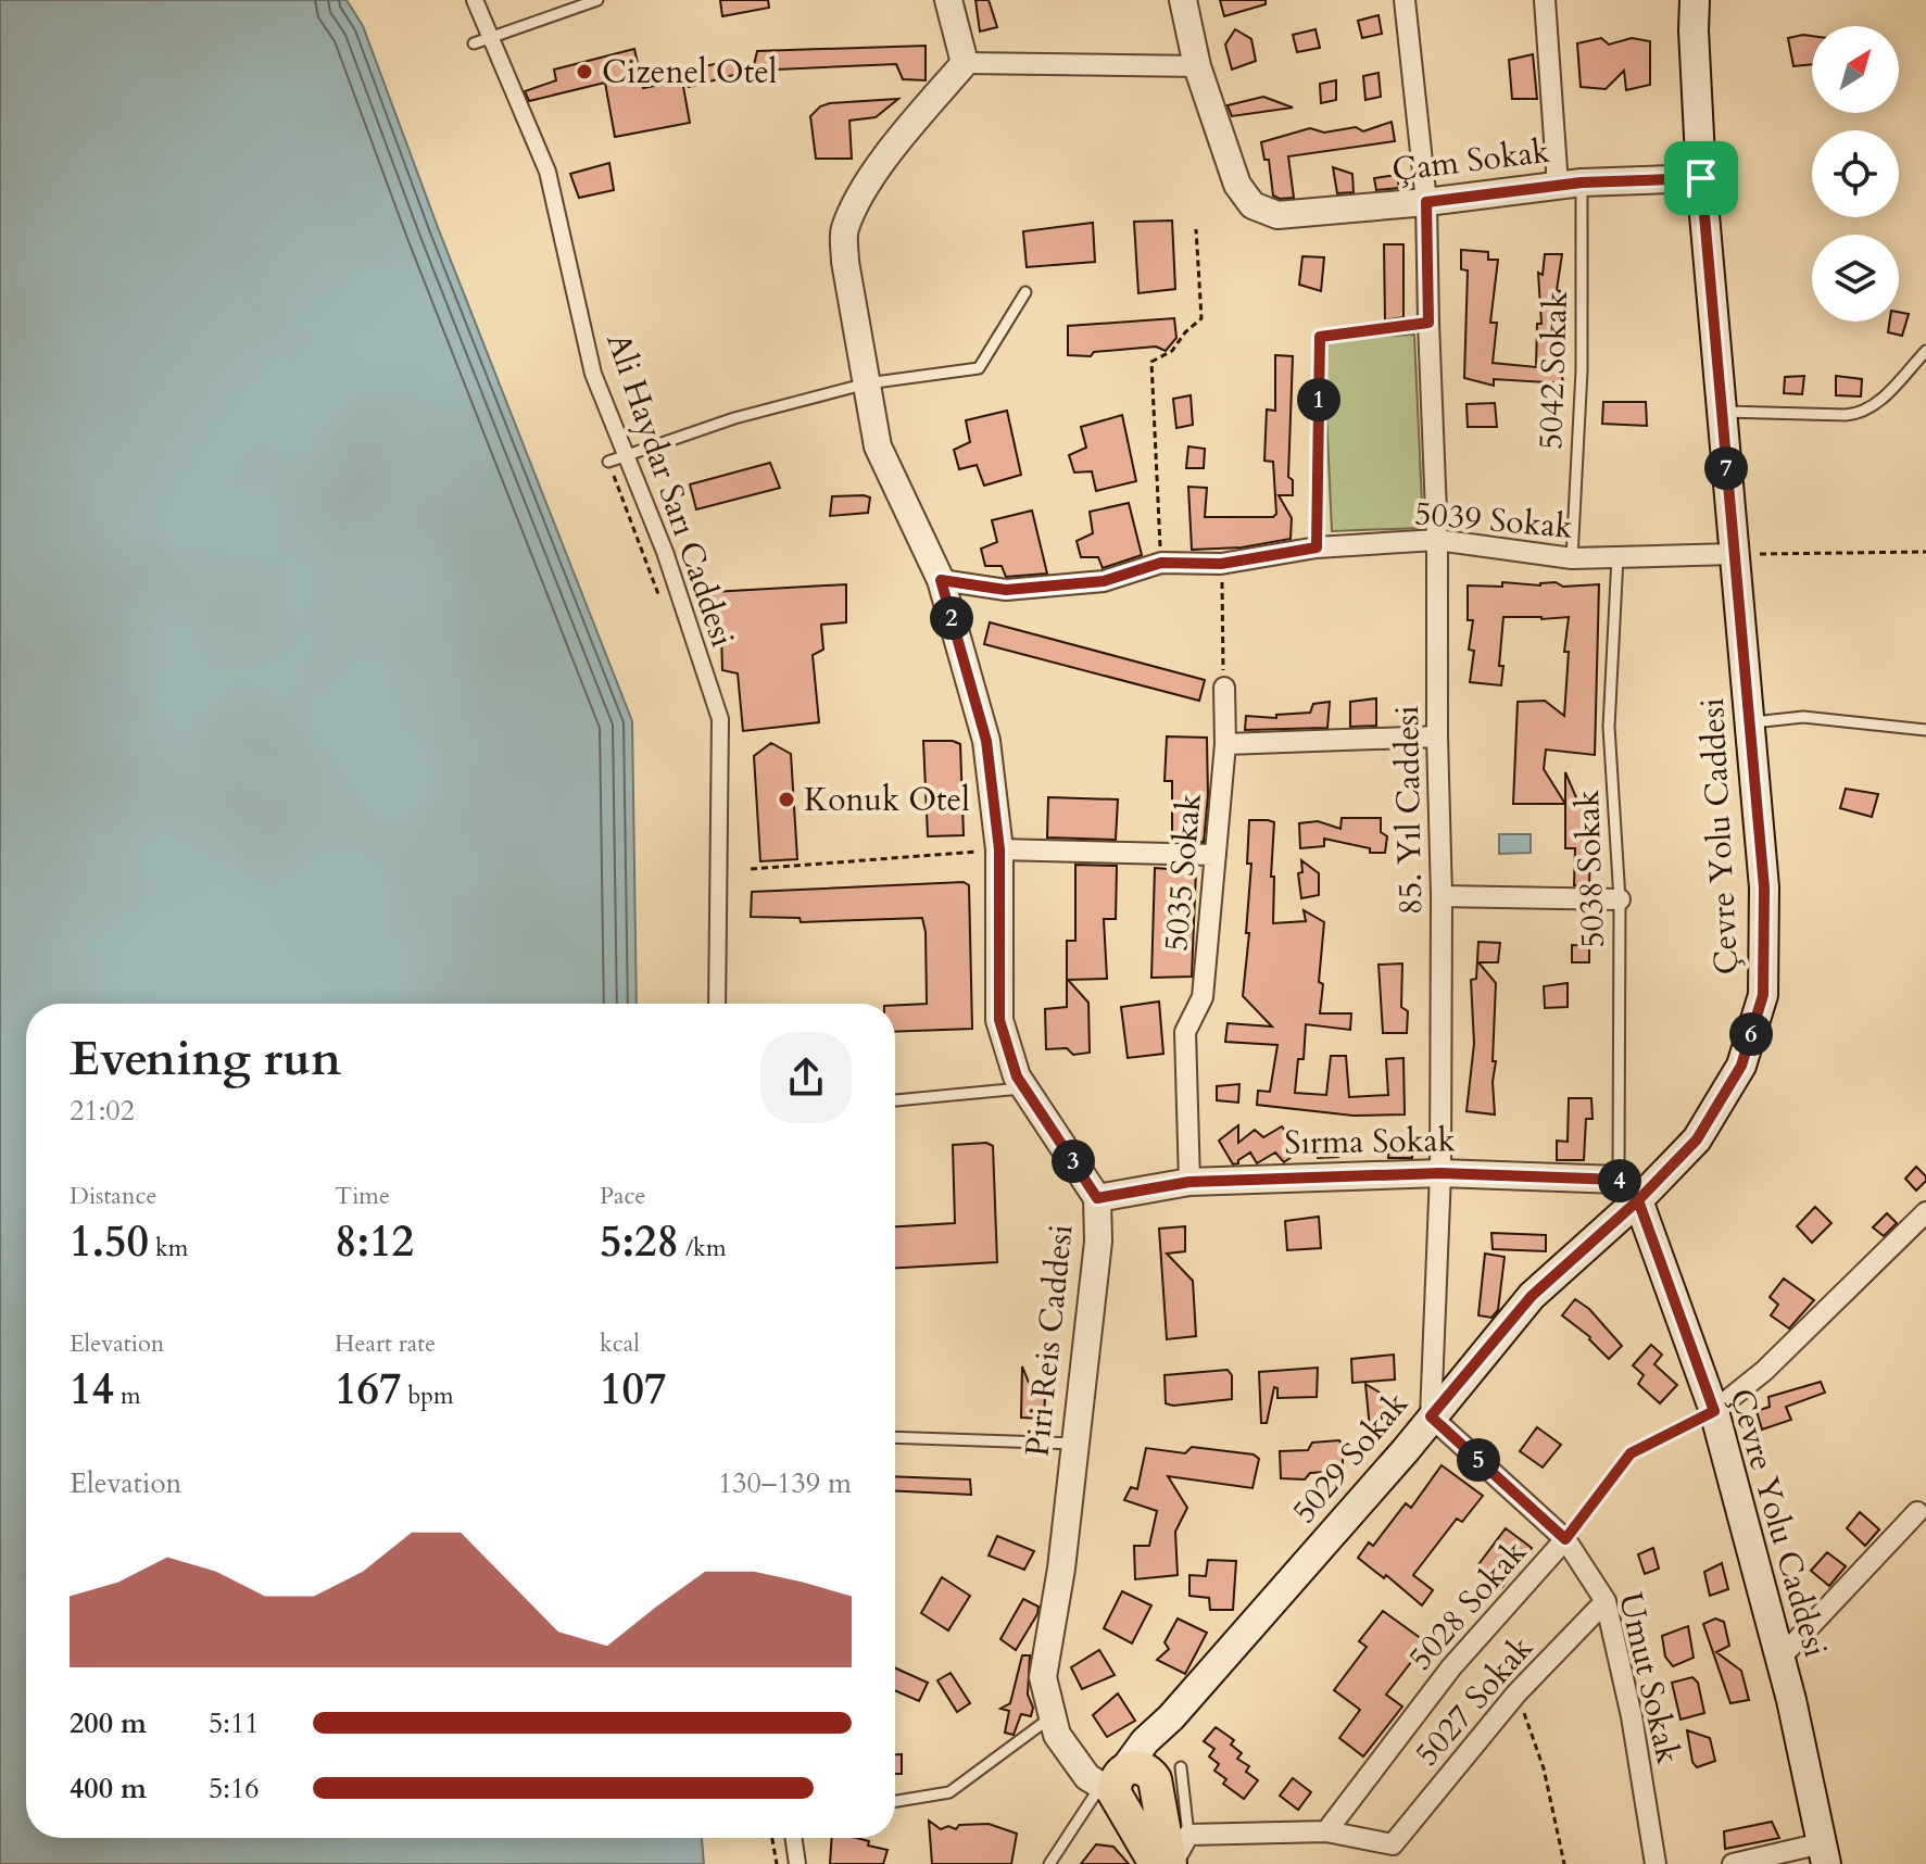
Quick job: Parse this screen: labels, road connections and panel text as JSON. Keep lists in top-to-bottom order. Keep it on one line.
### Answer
{"streets":{"main road":["Çevre Yolu Caddesi","5029 Sokak"],"street":["Çam Sokak","Ali Haydar Sarı Caddesi","5039 Sokak","85. Yıl Caddesi","5035 Sokak","Sırma Sokak","Piri Reis Caddesi","5028 Sokak","Umut Sokak","5027 Sokak"],"lane":["5042 Sokak","5038 Sokak"]},"crossings":[["Çam Sokak","5042 Sokak"],["Çam Sokak","85. Yıl Caddesi"],["Çam Sokak","Çevre Yolu Caddesi"],["5042 Sokak","5039 Sokak"],["5039 Sokak","85. Yıl Caddesi"],["5039 Sokak","Çevre Yolu Caddesi"],["5039 Sokak","5038 Sokak"],["5039 Sokak","Piri Reis Caddesi"],["85. Yıl Caddesi","Sırma Sokak"],["85. Yıl Caddesi","5029 Sokak"],["85. Yıl Caddesi","Umut Sokak"],["Çevre Yolu Caddesi","5038 Sokak"],["Çevre Yolu Caddesi","Sırma Sokak"],["Çevre Yolu Caddesi","5029 Sokak"],["Çevre Yolu Caddesi","5028 Sokak"],["5038 Sokak","Sırma Sokak"],["5038 Sokak","5029 Sokak"],["5035 Sokak","Sırma Sokak"],["Sırma Sokak","Piri Reis Caddesi"],["Sırma Sokak","5029 Sokak"],["Piri Reis Caddesi","5029 Sokak"],["5029 Sokak","Umut Sokak"],["5028 Sokak","Umut Sokak"],["Umut Sokak","5027 Sokak"]],"places":["Cizenel Otel","Konuk Otel"],"north":"top right","page":{"pins":["1","7","2","6","3","4","5"],"heading":["Evening run","21:02"],"stats":[["Distance","1.50 km"],["Time","8:12"],["Pace","5:28 /km"],["Elevation","14 m"],["Heart rate","167 bpm"],["kcal","107"]],"chart":["Elevation","130–139 m"],"list":[{"name":"200 m","note":"5:11"},{"name":"400 m","note":"5:16"}]}}
